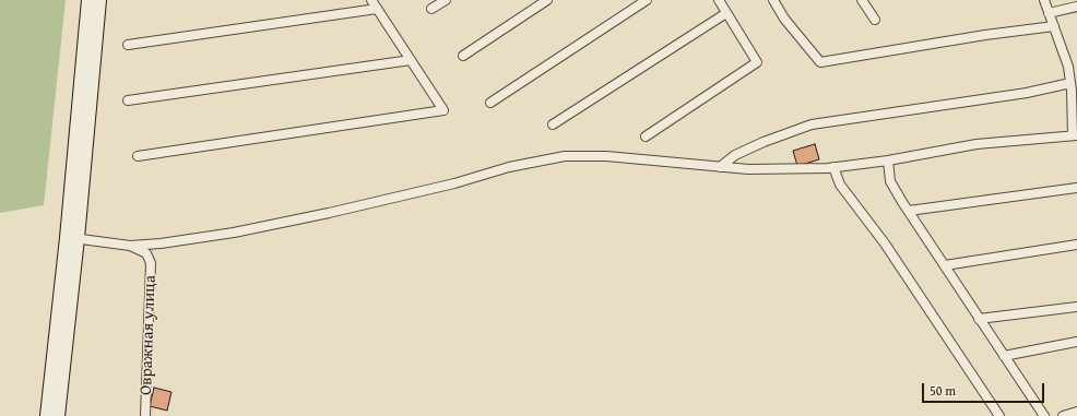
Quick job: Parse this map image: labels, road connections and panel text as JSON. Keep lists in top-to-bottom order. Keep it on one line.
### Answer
{"streets":{"lane":["Овражная улица"]},"scale_bar":"50 m"}
